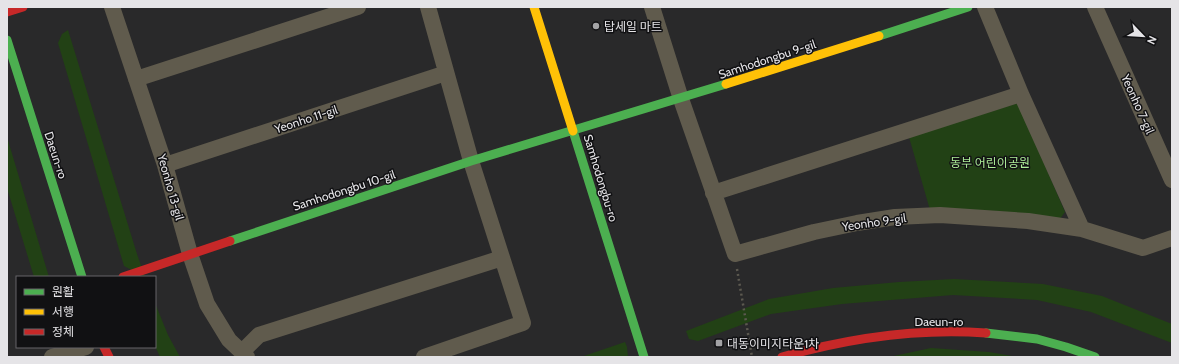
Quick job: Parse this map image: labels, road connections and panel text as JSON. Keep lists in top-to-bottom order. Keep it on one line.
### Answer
{"streets":{"street":["Samhodongbu 9-gil","Yeonho 7-gil","Yeonho 11-gil","Daeun-ro","Samhodongbu-ro","Yeonho 13-gil","Samhodongbu 10-gil","Yeonho 9-gil"]},"crossings":[["Samhodongbu 9-gil","Samhodongbu-ro"],["Samhodongbu 9-gil","Samhodongbu 10-gil"],["Yeonho 11-gil","Yeonho 13-gil"],["Samhodongbu-ro","Samhodongbu 10-gil"],["Yeonho 13-gil","Samhodongbu 10-gil"]],"parks":["동부 어린이공원"],"places":{"other":["탑세일 마트"],"transit":["대동이미지타운1차"]},"legend":["원활","서행","정체"],"north":"bottom right"}
